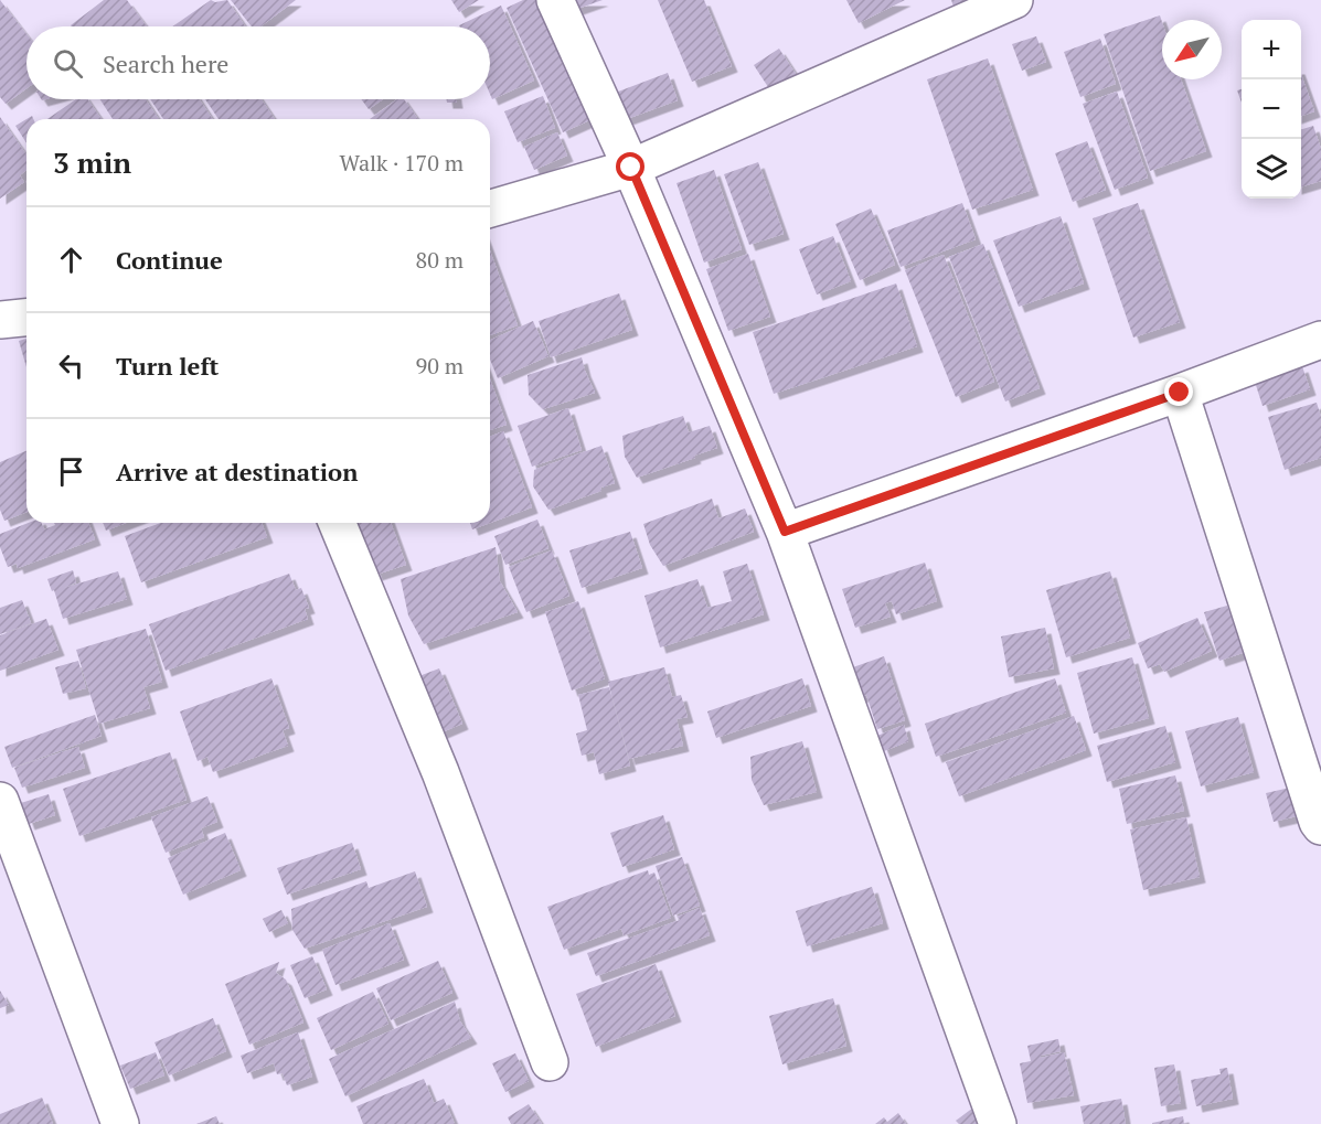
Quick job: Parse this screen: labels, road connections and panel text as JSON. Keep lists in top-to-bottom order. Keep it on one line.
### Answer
{"north":"bottom left","page":{"map_buttons":["+","−"],"search":"Search here","heading":["3 min","Walk · 170 m"],"list":[["Continue","80 m"],["Turn left","90 m"],"Arrive at destination"]}}
